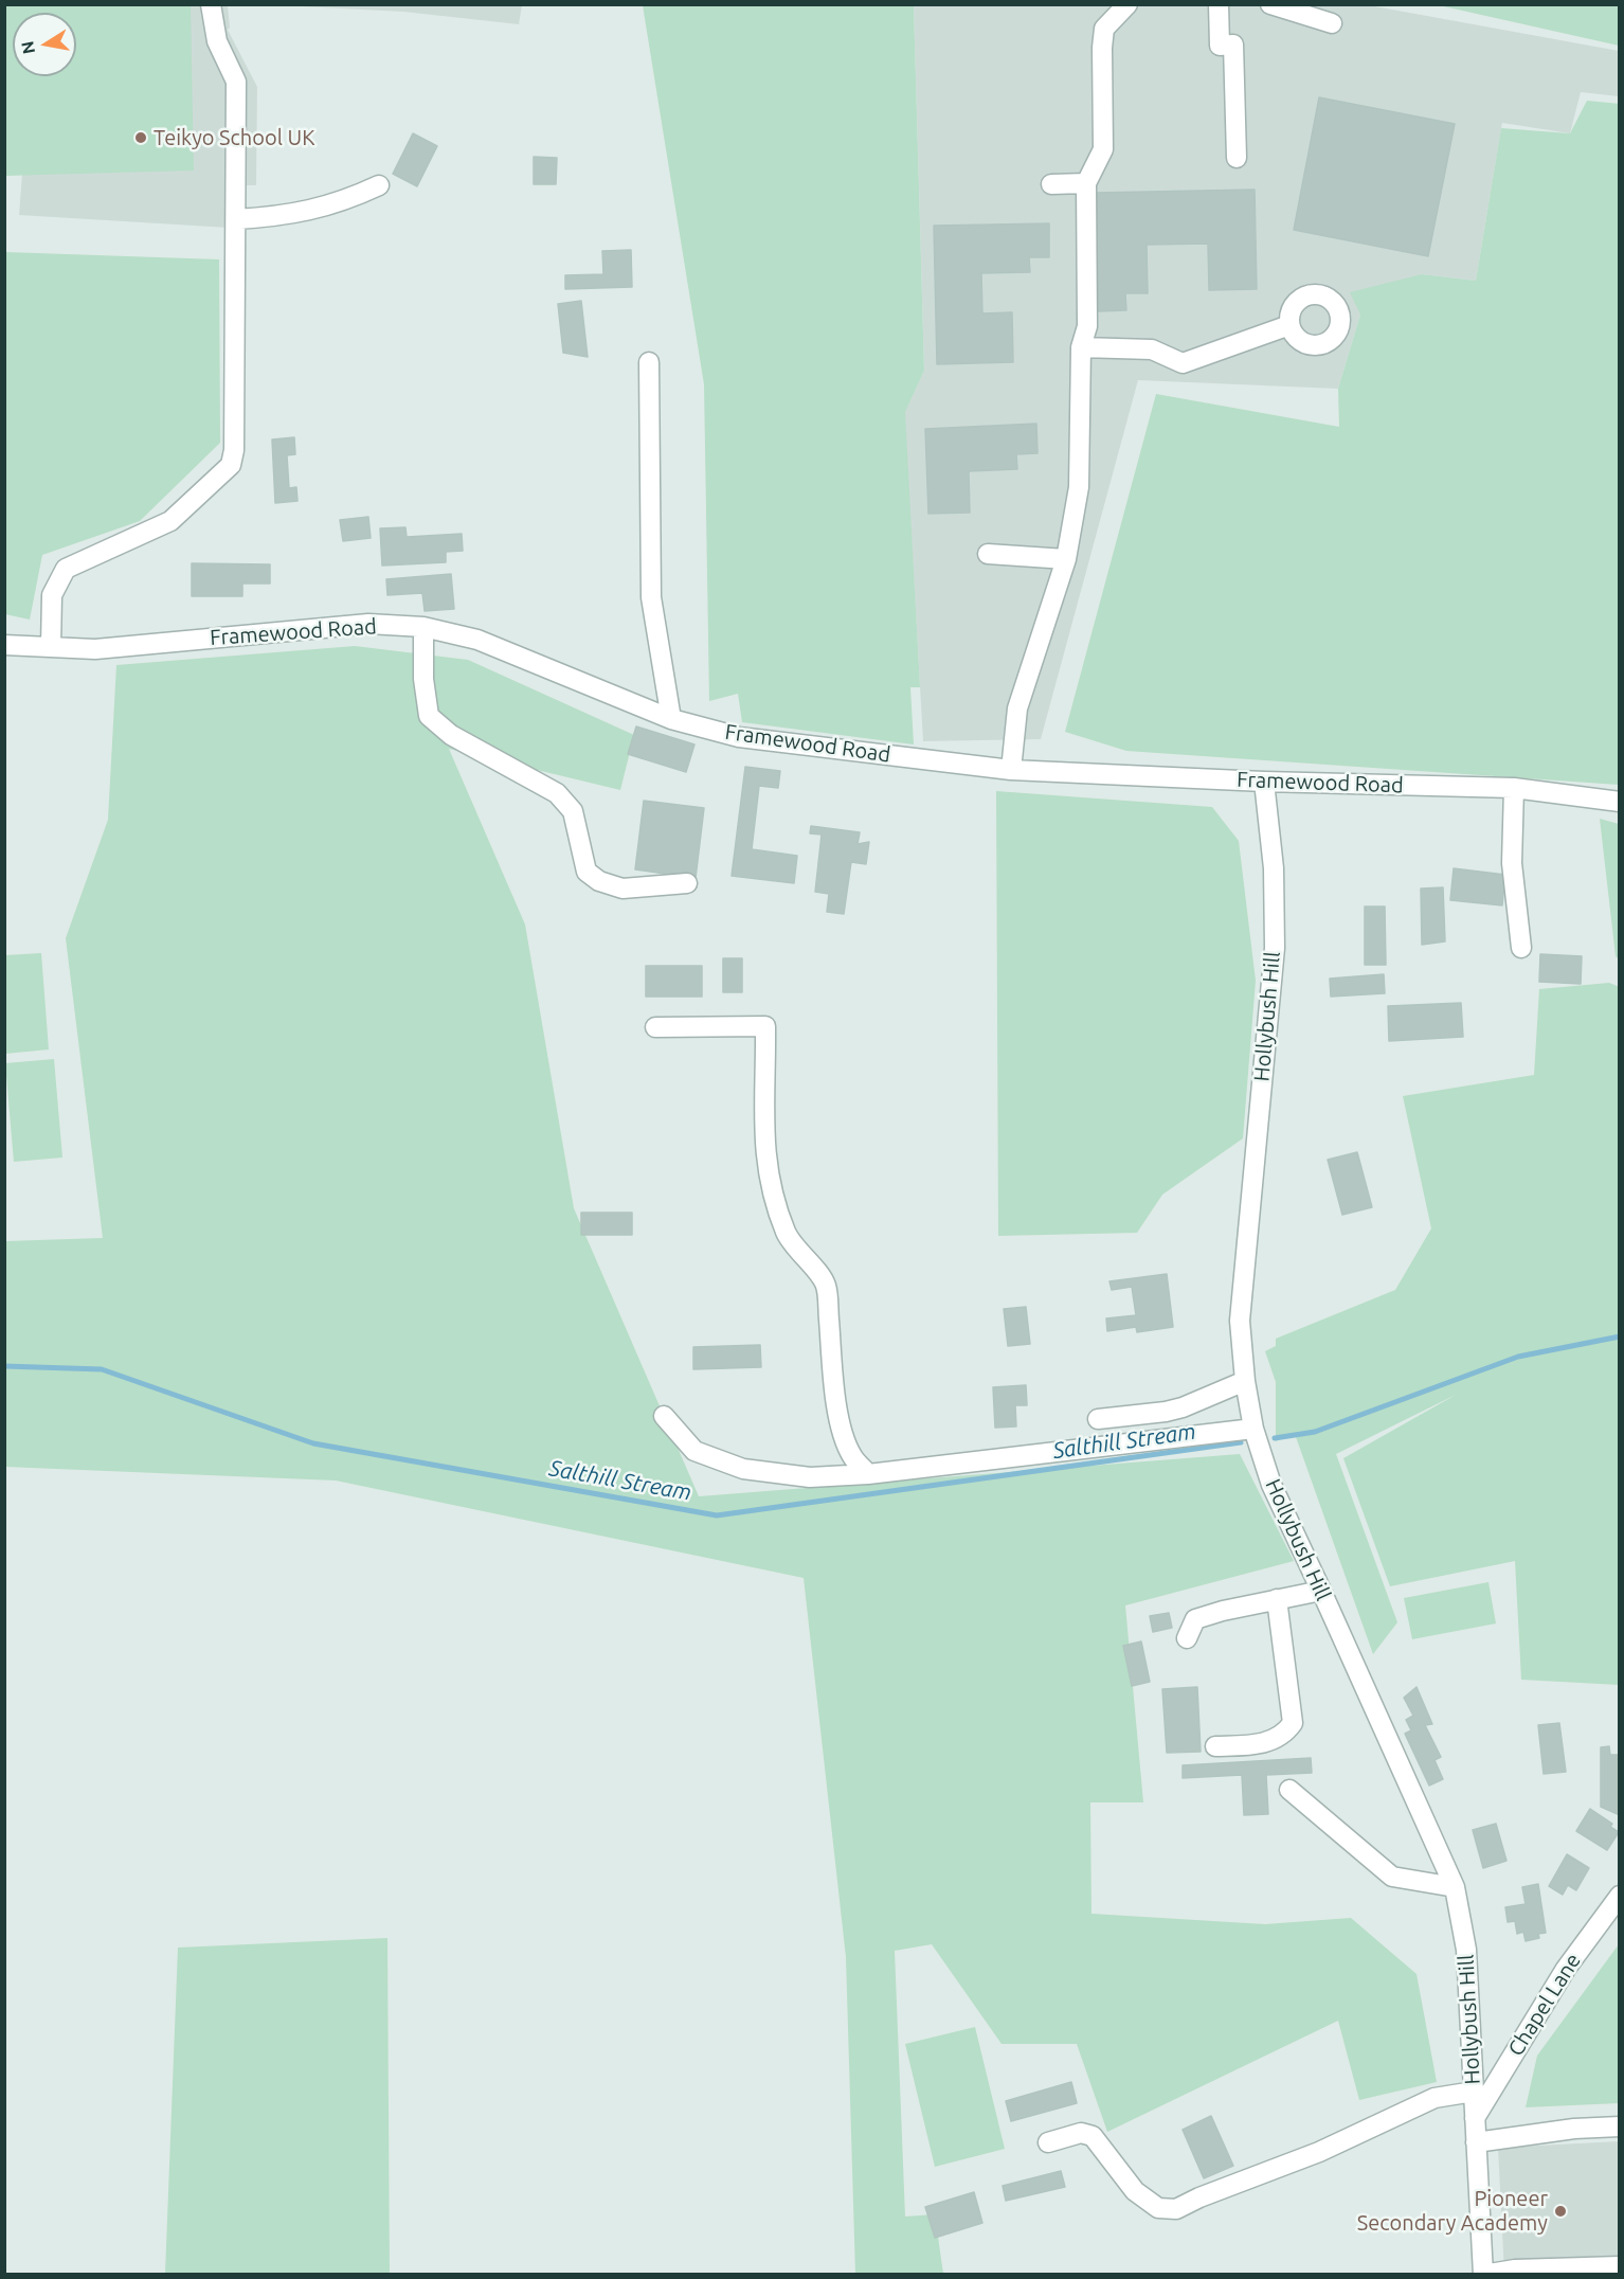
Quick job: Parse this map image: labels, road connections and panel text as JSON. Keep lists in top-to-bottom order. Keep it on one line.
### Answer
{"streets":{"street":["Framewood Road","Hollybush Hill","Chapel Lane"]},"crossings":[["Framewood Road","Hollybush Hill"],["Hollybush Hill","Chapel Lane"]],"water":["Salthill Stream"],"places":["Teikyo School UK","Pioneer Secondary Academy"],"north":"left"}
